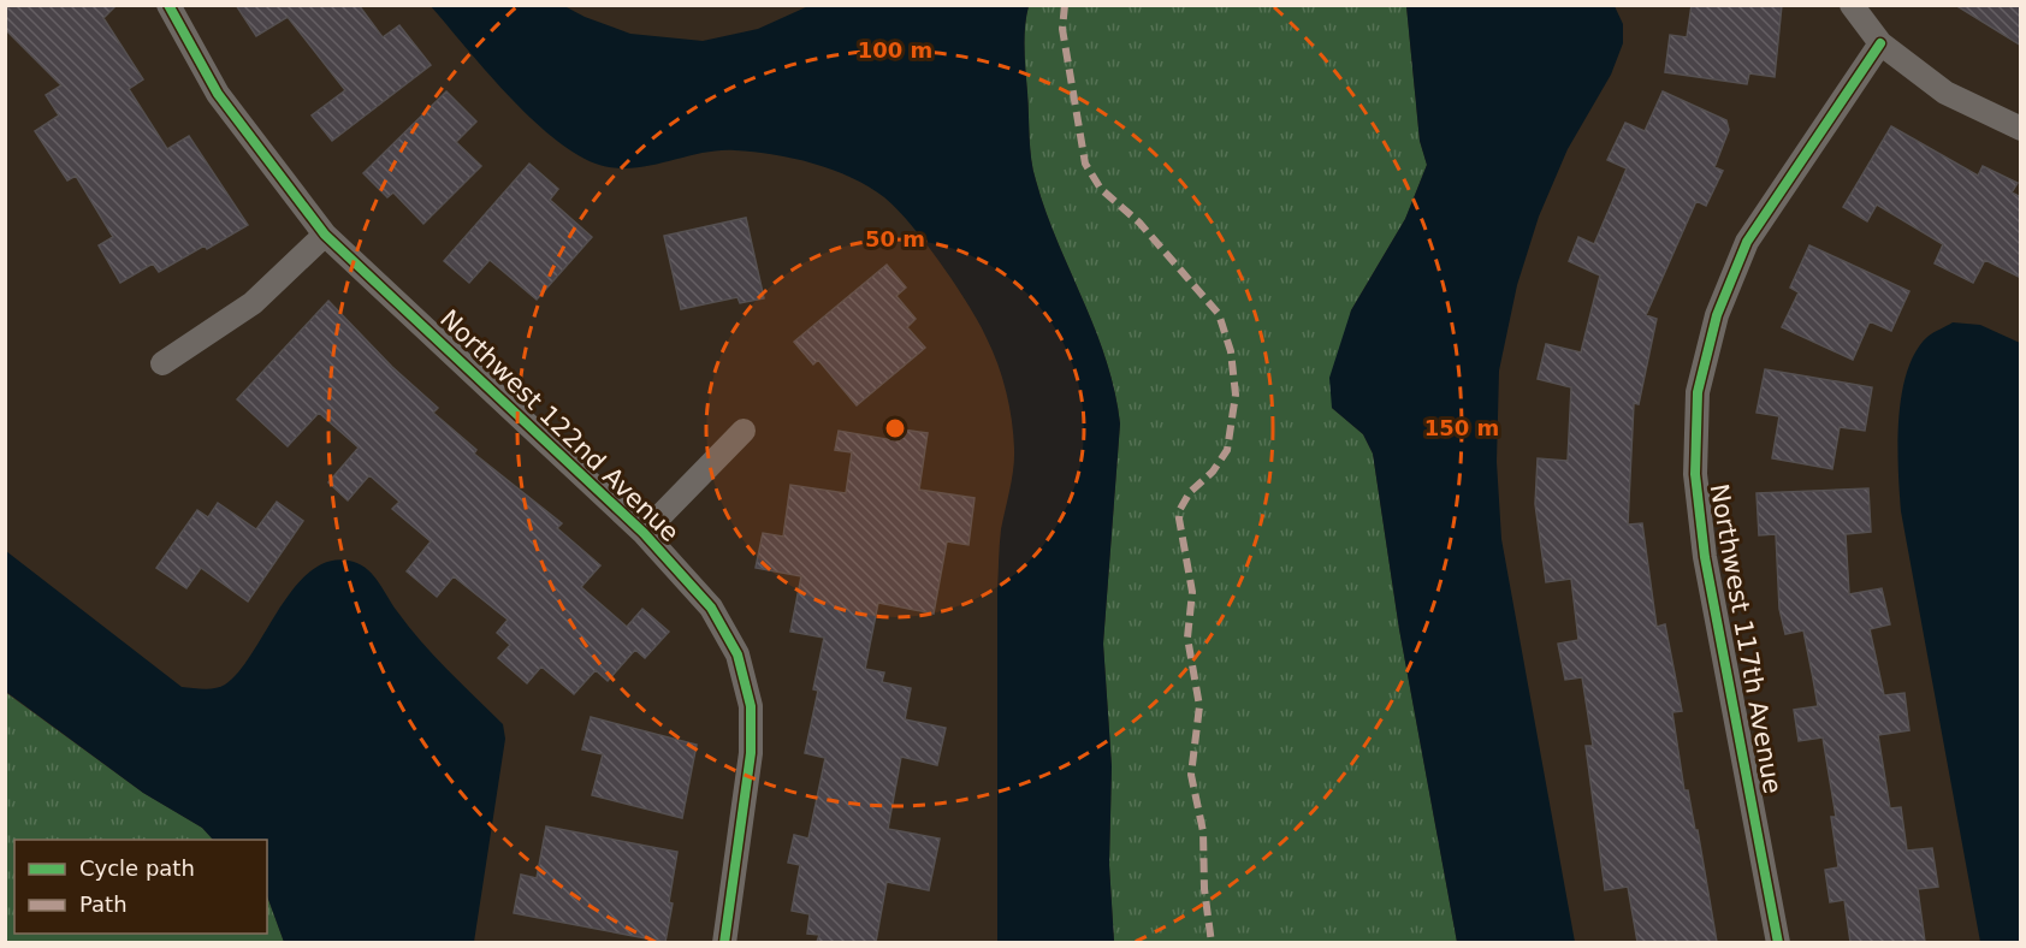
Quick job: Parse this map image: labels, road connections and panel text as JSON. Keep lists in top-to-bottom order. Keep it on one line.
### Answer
{"streets":{"street":["Northwest 122nd Avenue","Northwest 117th Avenue"]},"legend":["Cycle path","Path"],"rings":["100 m","50 m","150 m"]}
